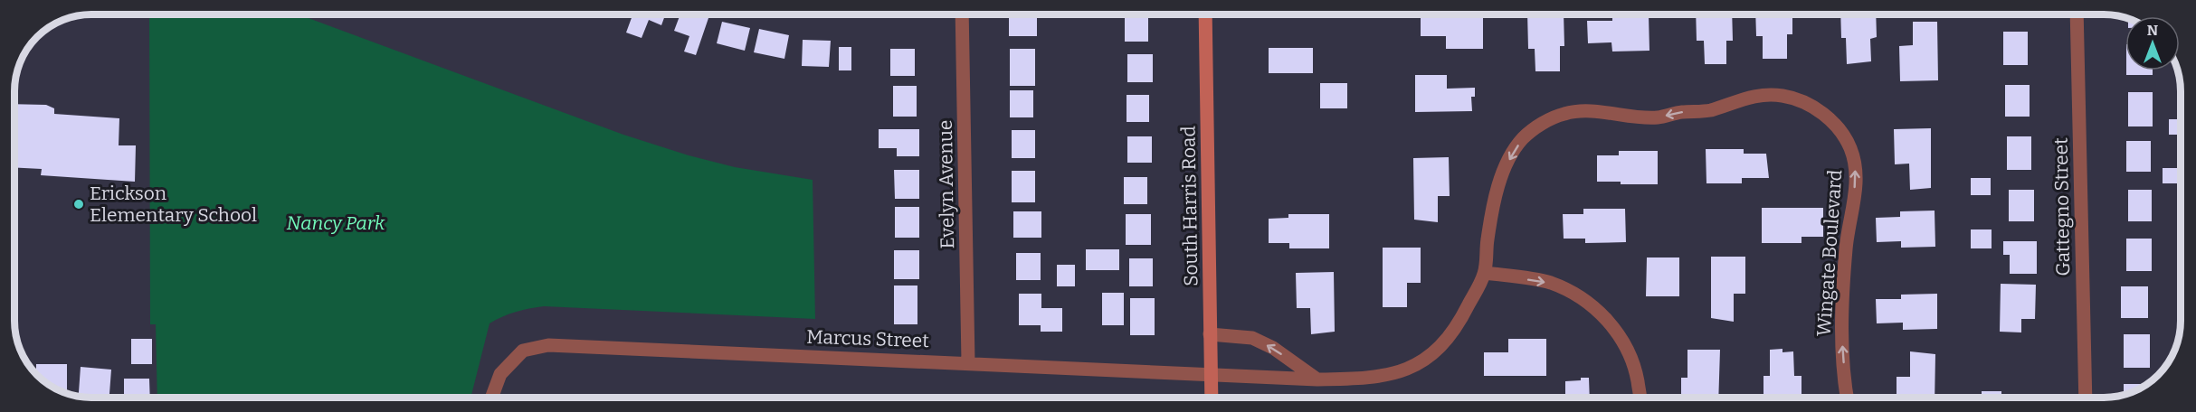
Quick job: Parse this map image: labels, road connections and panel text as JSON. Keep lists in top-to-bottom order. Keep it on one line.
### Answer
{"streets":{"main road":["South Harris Road"],"street":["Evelyn Avenue","Gattegno Street","Wingate Boulevard","Marcus Street"]},"crossings":[["Evelyn Avenue","Marcus Street"],["South Harris Road","Wingate Boulevard"],["South Harris Road","Marcus Street"],["Wingate Boulevard","Marcus Street"]],"parks":["Nancy Park"],"places":["Erickson Elementary School"],"north":"top"}
